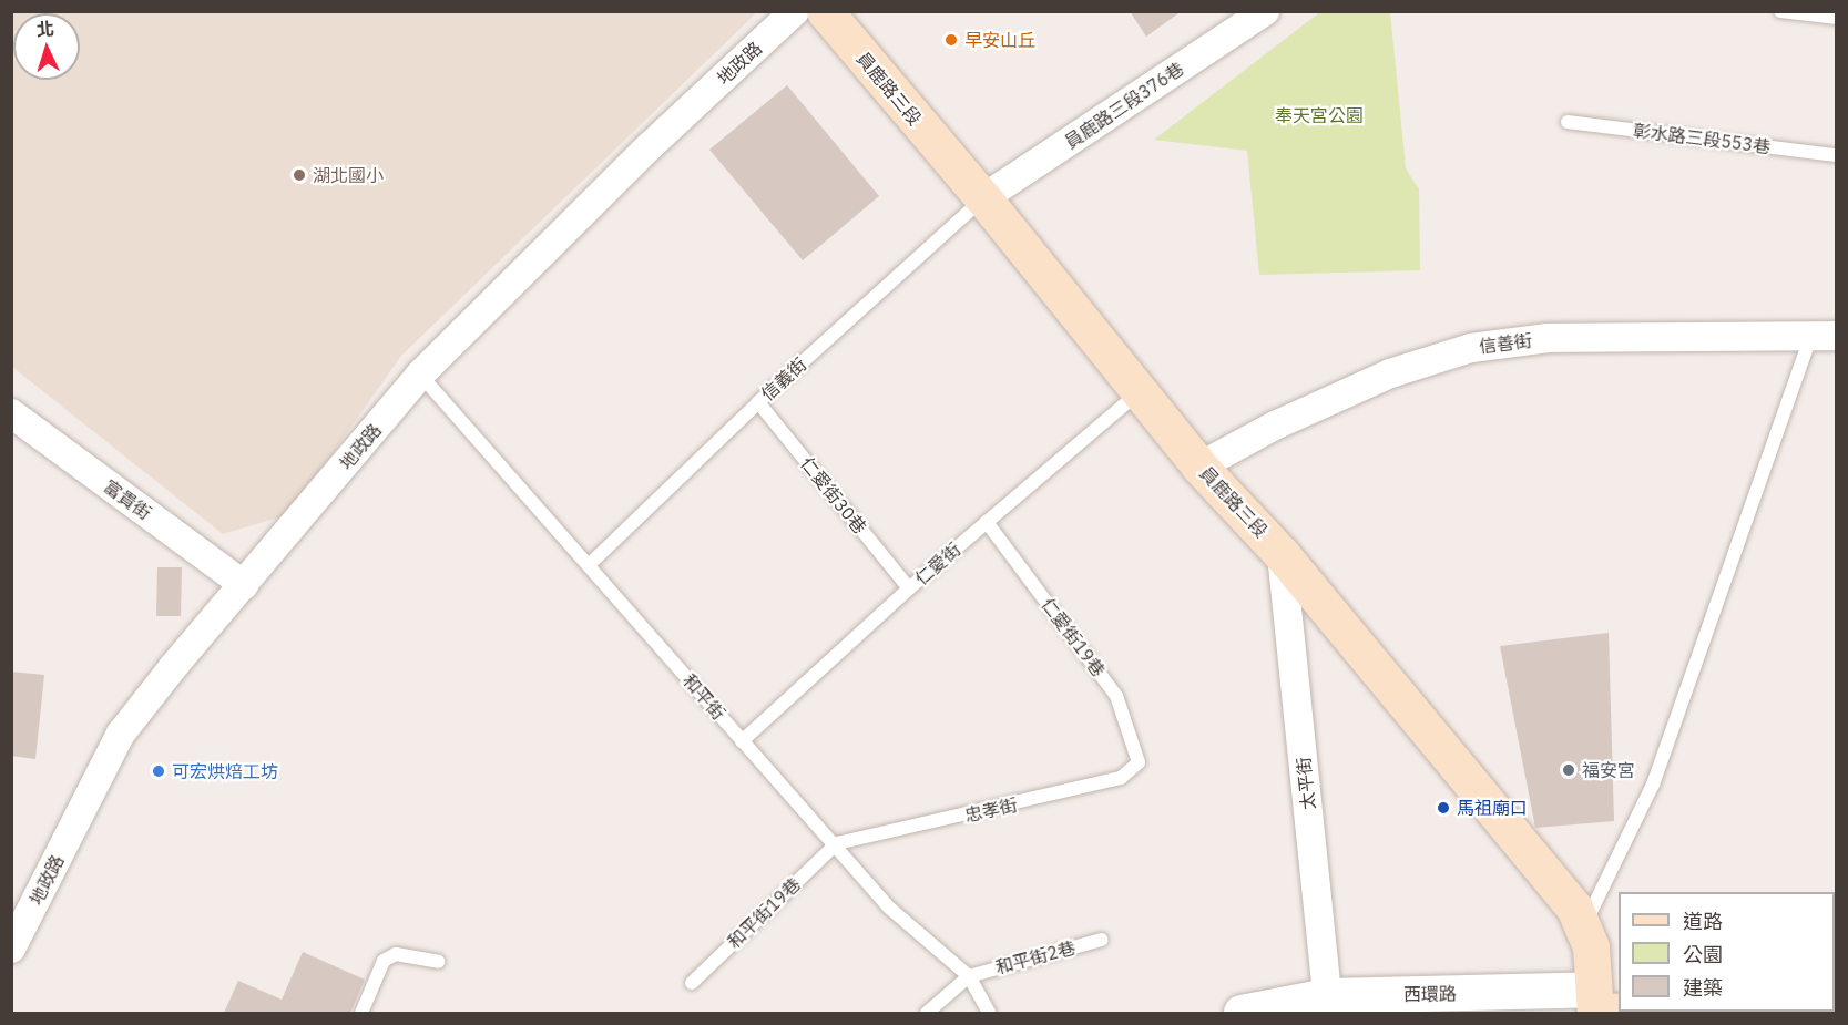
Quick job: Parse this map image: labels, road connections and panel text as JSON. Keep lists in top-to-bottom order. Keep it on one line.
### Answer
{"streets":{"main road":["員鹿路三段","西環路"],"street":["地政路","員鹿路三段376巷","信善街","富貴街","太平街"],"lane":["彰水路三段553巷","信義街","仁愛街30巷","仁愛街","仁愛街19巷","和平街","忠孝街","和平街19巷","和平街2巷"]},"crossings":[["地政路","富貴街"],["地政路","和平街"],["員鹿路三段","員鹿路三段376巷"],["員鹿路三段","信善街"],["員鹿路三段","信義街"],["員鹿路三段","仁愛街"],["員鹿路三段","太平街"],["員鹿路三段","西環路"],["員鹿路三段376巷","信義街"],["信義街","仁愛街30巷"],["信義街","和平街"],["仁愛街30巷","仁愛街"],["仁愛街","仁愛街19巷"],["仁愛街","和平街"],["仁愛街19巷","忠孝街"],["和平街","忠孝街"],["和平街","和平街19巷"],["和平街","和平街2巷"],["太平街","西環路"],["忠孝街","和平街19巷"]],"parks":["奉天宮公園"],"places":["早安山丘","湖北國小","福安宮","可宏烘焙工坊","馬祖廟口"],"legend":["道路","公園","建築"],"north":"top"}
